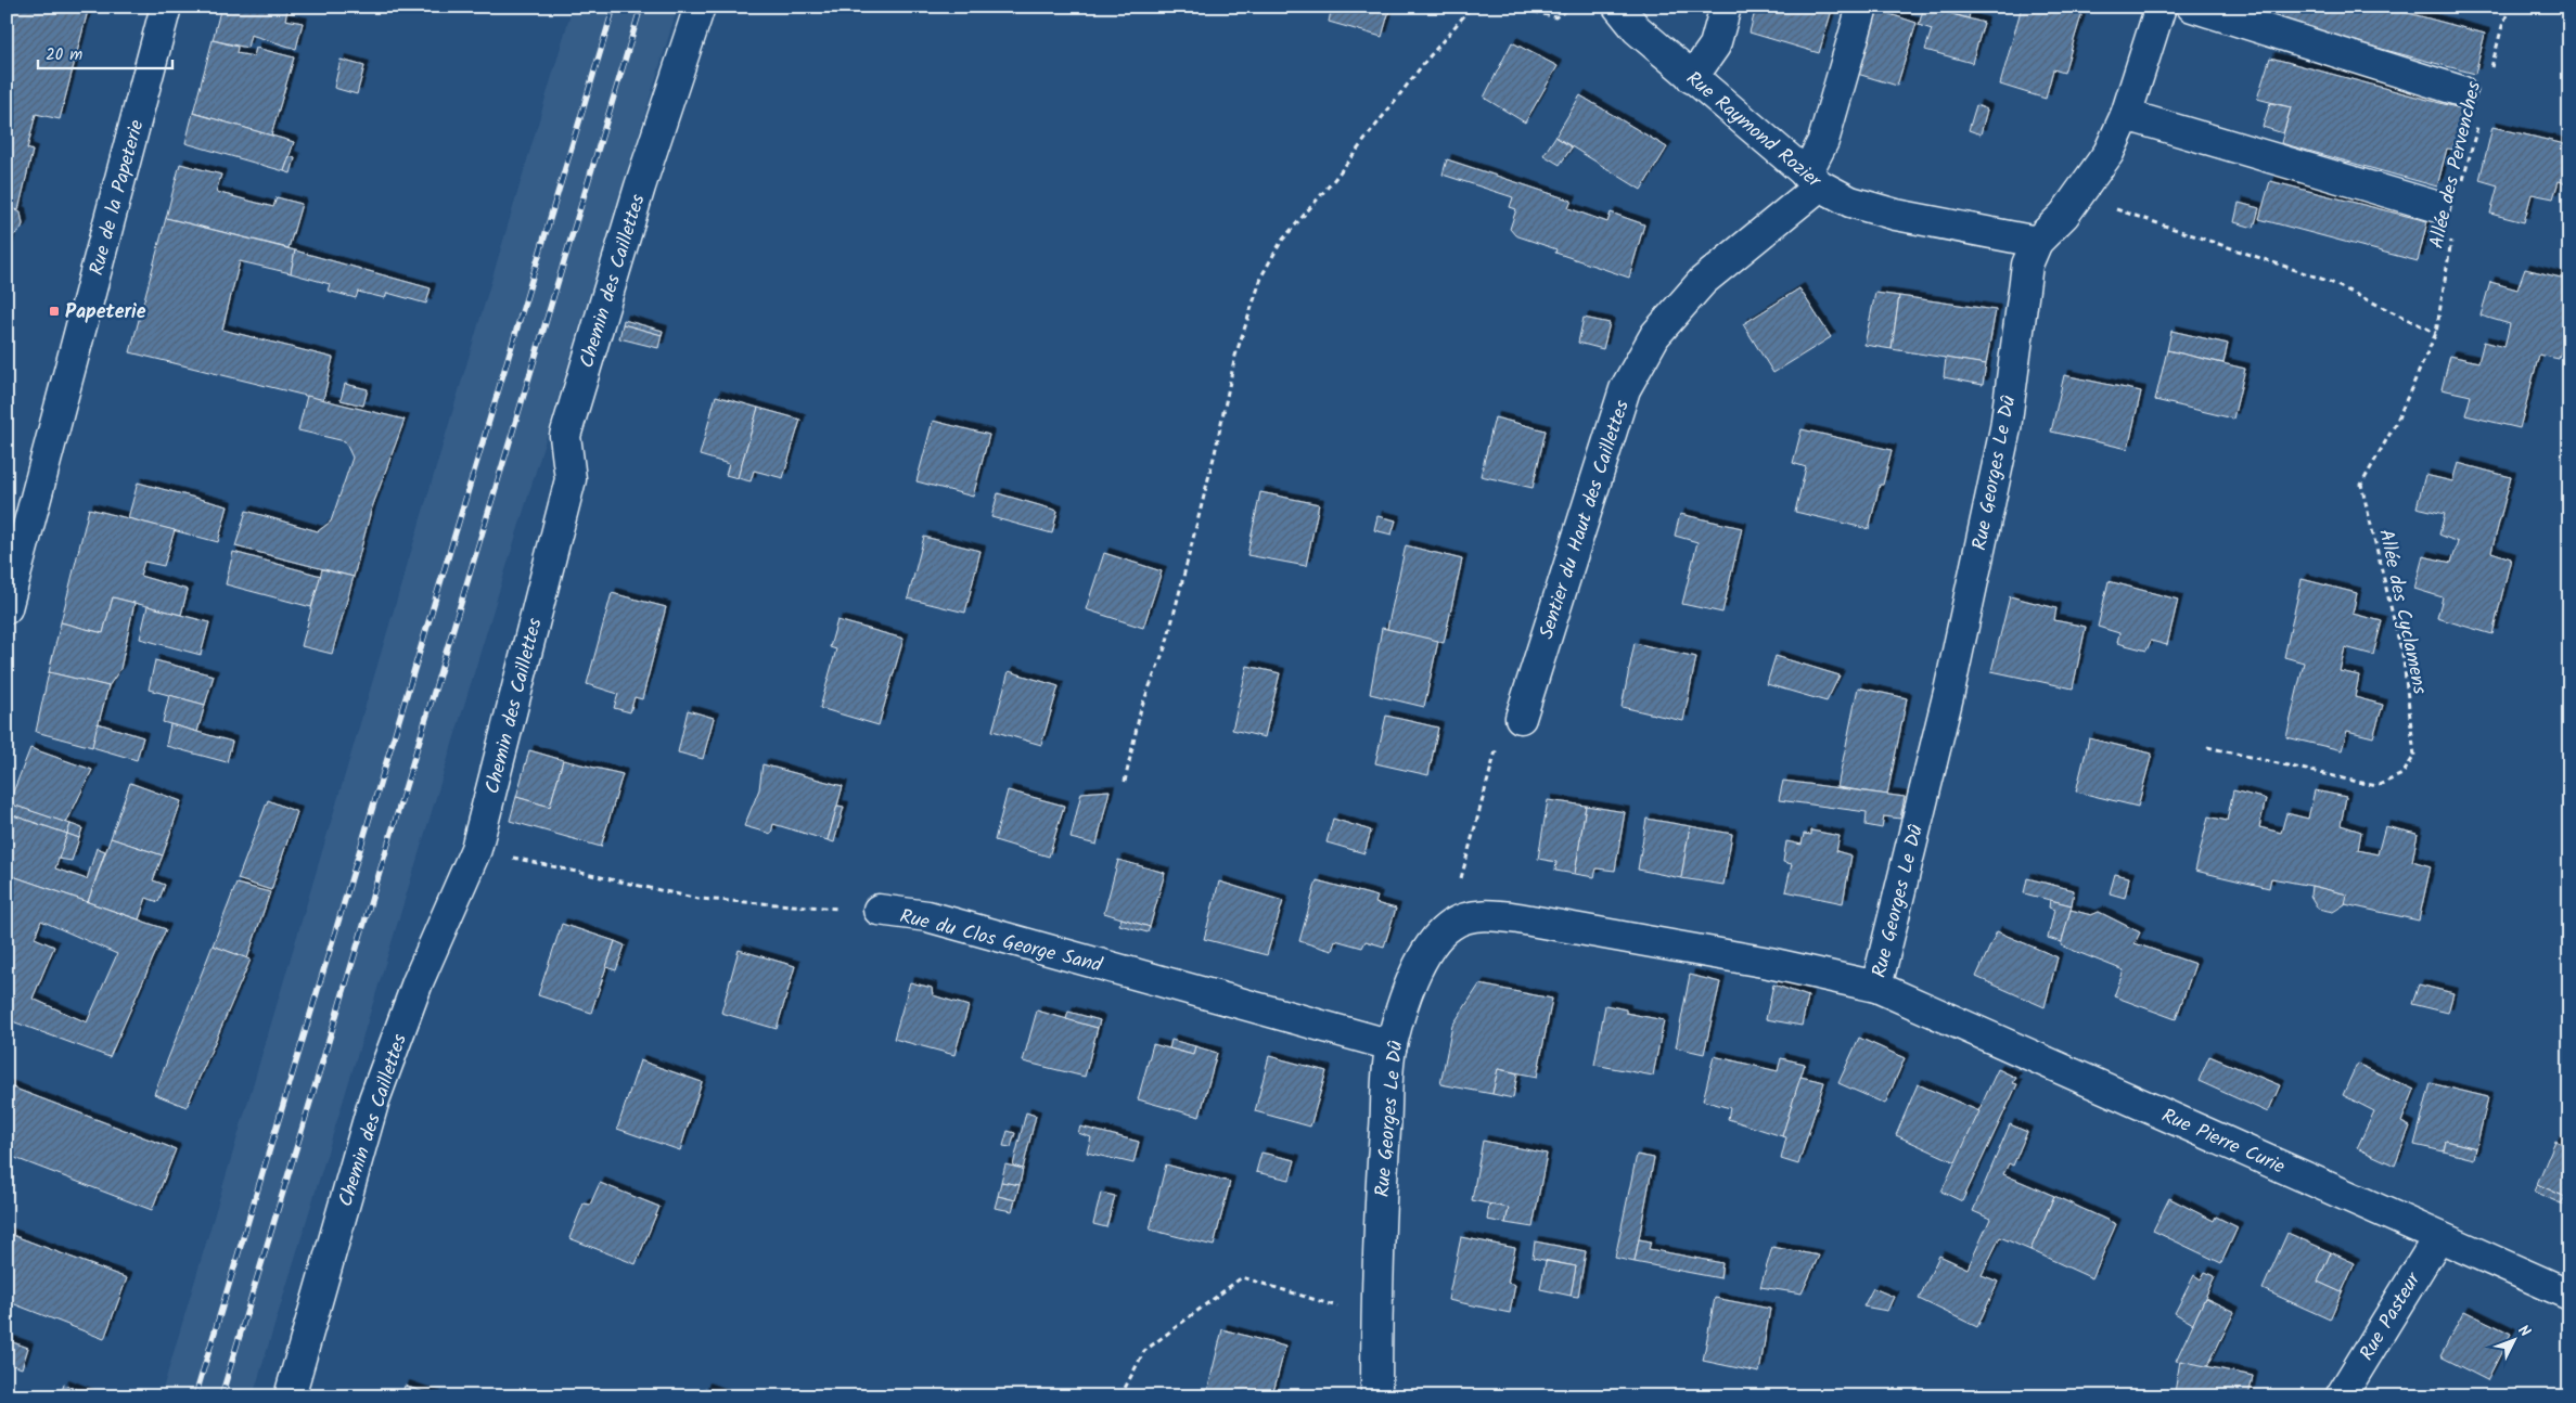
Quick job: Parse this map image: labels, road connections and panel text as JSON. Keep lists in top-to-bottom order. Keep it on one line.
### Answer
{"streets":{"street":["Rue Raymond Rozier","Rue de la Papeterie","Chemin des Caillettes","Rue Georges Le Dû","Sentier du Haut des Caillettes","Rue du Clos George Sand","Rue Pierre Curie","Rue Pasteur"],"path":["Allée des Pervenches","Allée des Cyclamens"]},"crossings":[["Rue Raymond Rozier","Rue Georges Le Dû"],["Rue Raymond Rozier","Sentier du Haut des Caillettes"],["Allée des Pervenches","Allée des Cyclamens"],["Chemin des Caillettes","Rue du Clos George Sand"],["Rue Georges Le Dû","Rue du Clos George Sand"],["Rue Georges Le Dû","Rue Pierre Curie"],["Rue Pierre Curie","Rue Pasteur"]],"places":{"transit":["Papeterie"]},"scale_bar":"20 m","north":"top right"}
